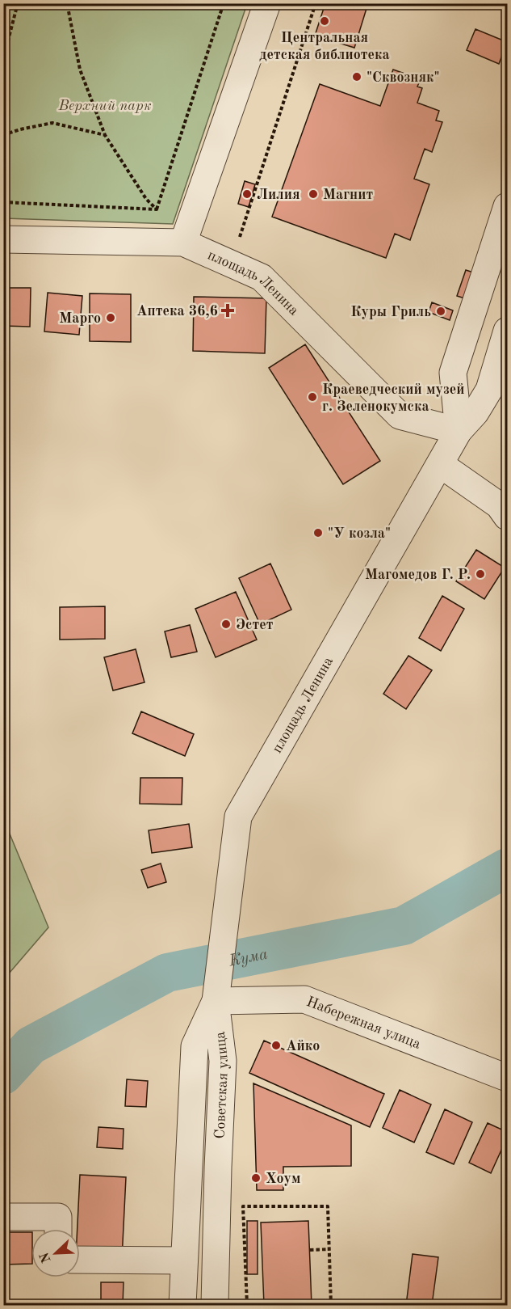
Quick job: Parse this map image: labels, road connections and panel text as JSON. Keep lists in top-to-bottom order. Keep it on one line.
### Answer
{"streets":{"street":["площадь Ленина","Набережная улица","Советская улица"]},"crossings":[["площадь Ленина","Набережная улица"],["площадь Ленина","Советская улица"],["Набережная улица","Советская улица"]],"water":["Кума"],"parks":["Верхний парк"],"places":{"other":["Центральная детская библиотека","\"Сквозняк\"","Лилия","Магнит","Куры Гриль","Марго","Краеведческий музей г. Зеленокумска","\"У козла\"","Магомедов Г. Р.","Эстет","Айко","Хоум"],"health":["Аптека 36,6"]},"north":"bottom left"}
